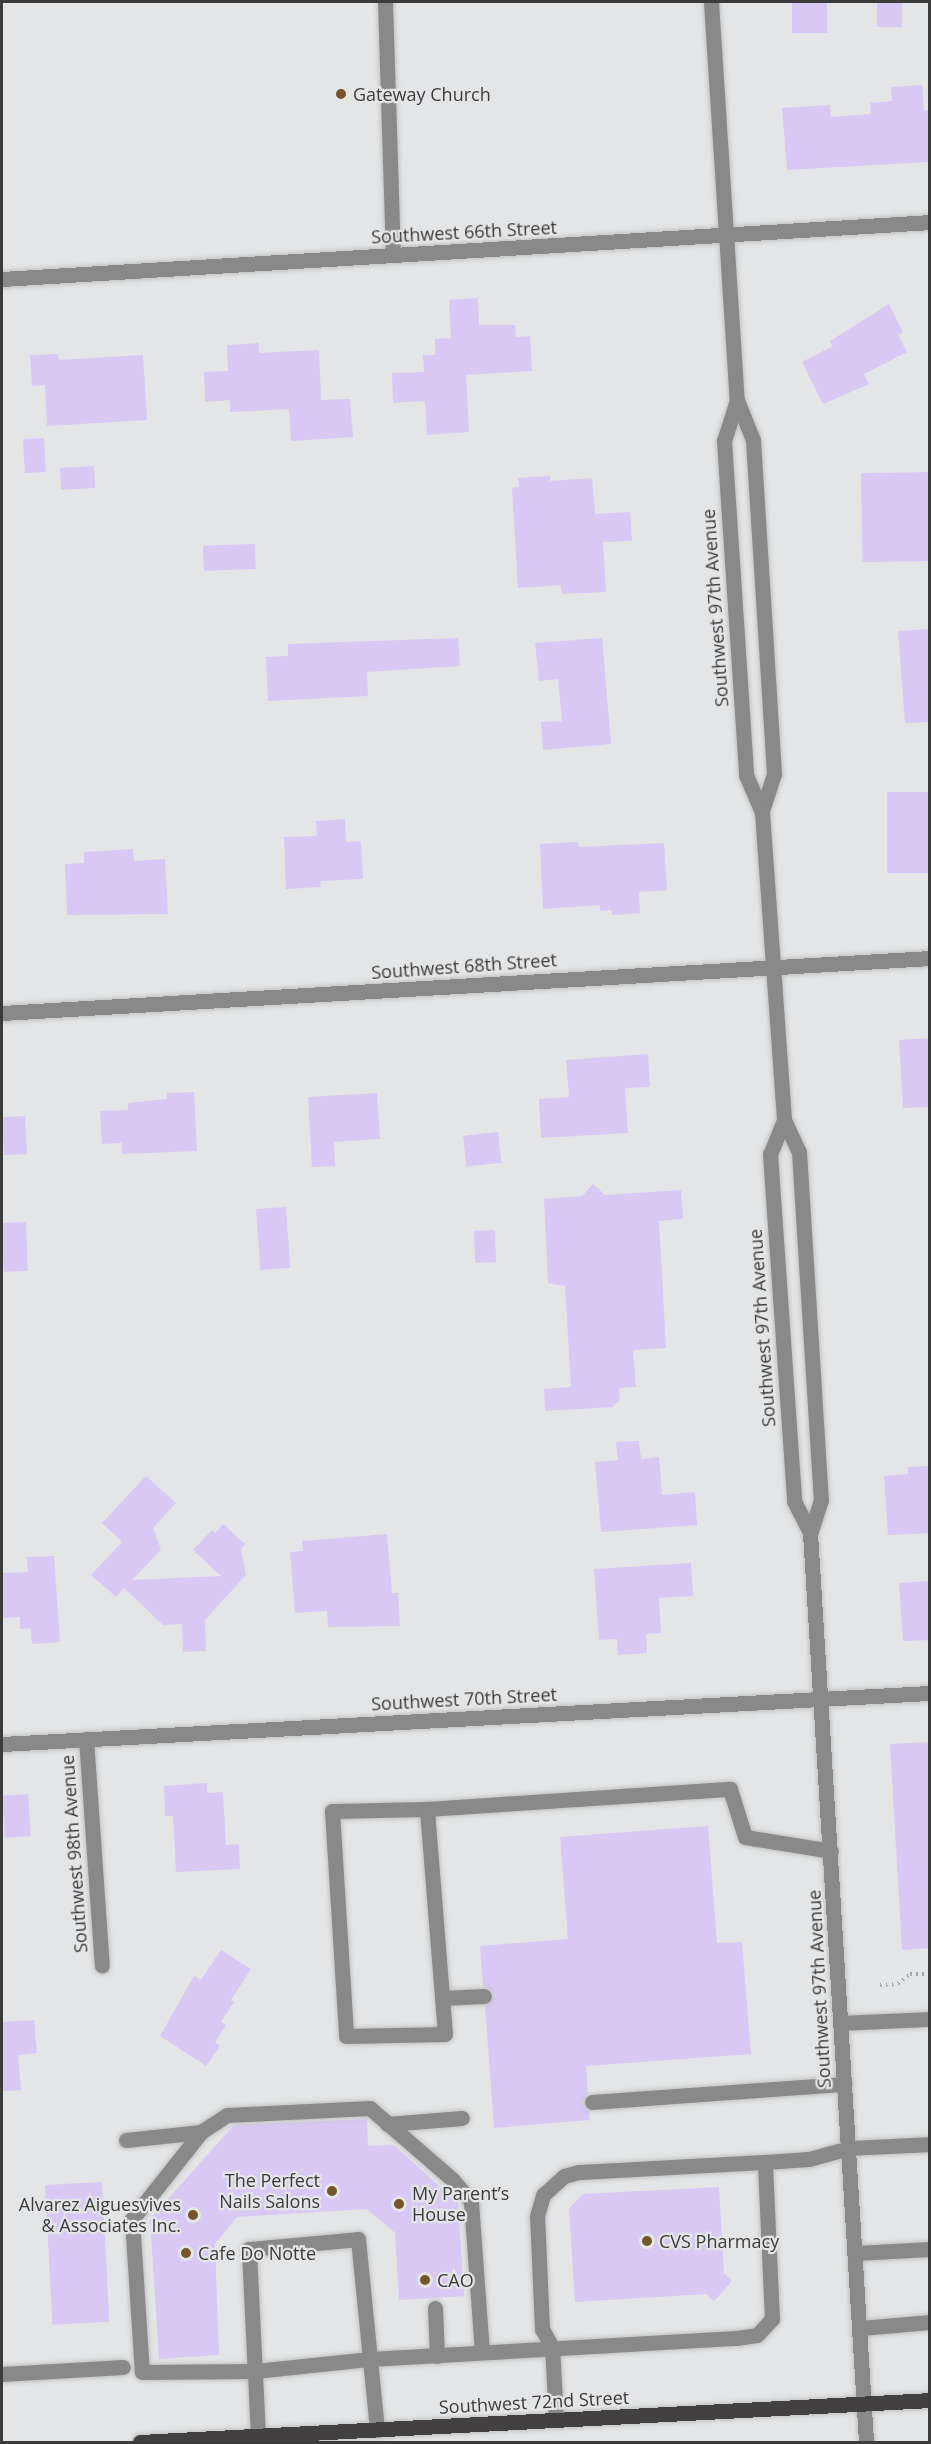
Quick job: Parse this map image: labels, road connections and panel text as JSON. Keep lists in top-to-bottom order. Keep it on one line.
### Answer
{"streets":{"main road":["Southwest 72nd Street"],"street":["Southwest 66th Street","Southwest 97th Avenue","Southwest 68th Street","Southwest 70th Street","Southwest 98th Avenue"]},"crossings":[["Southwest 66th Street","Southwest 97th Avenue"],["Southwest 97th Avenue","Southwest 68th Street"],["Southwest 97th Avenue","Southwest 70th Street"],["Southwest 97th Avenue","Southwest 72nd Street"],["Southwest 70th Street","Southwest 98th Avenue"]],"places":["Gateway Church","The Perfect Nails Salons","My Parent’s House","Alvarez Aiguesvives & Associates Inc.","CVS Pharmacy","Cafe Do Notte","CAO"]}
